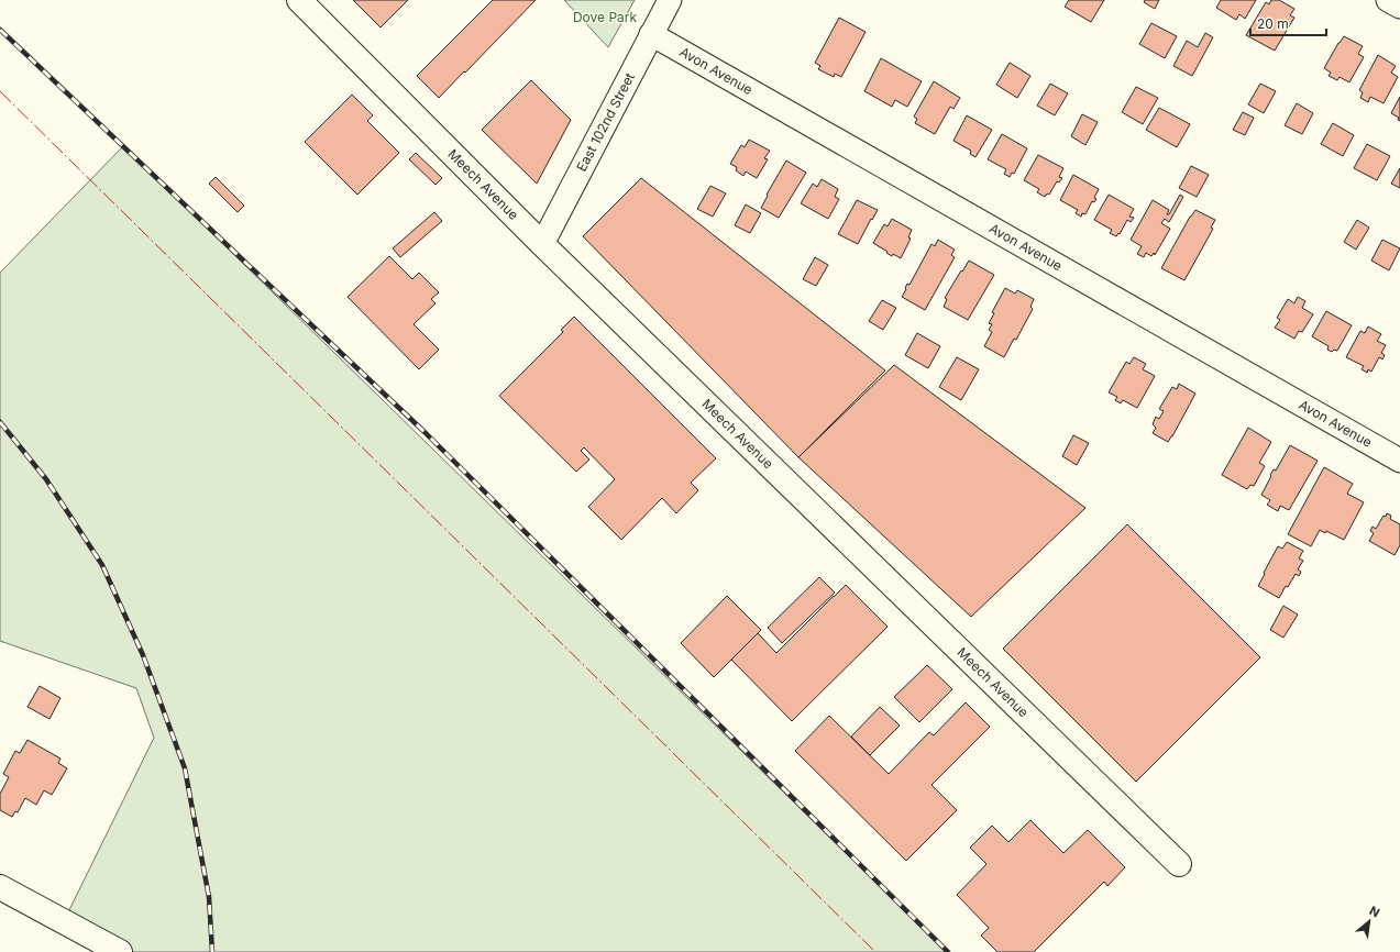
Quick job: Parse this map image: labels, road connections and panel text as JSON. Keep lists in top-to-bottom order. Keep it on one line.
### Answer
{"streets":{"street":["Avon Avenue","East 102nd Street","Meech Avenue"]},"crossings":[["Avon Avenue","East 102nd Street"],["East 102nd Street","Meech Avenue"]],"parks":["Dove Park"],"scale_bar":"20 m","north":"top right"}
